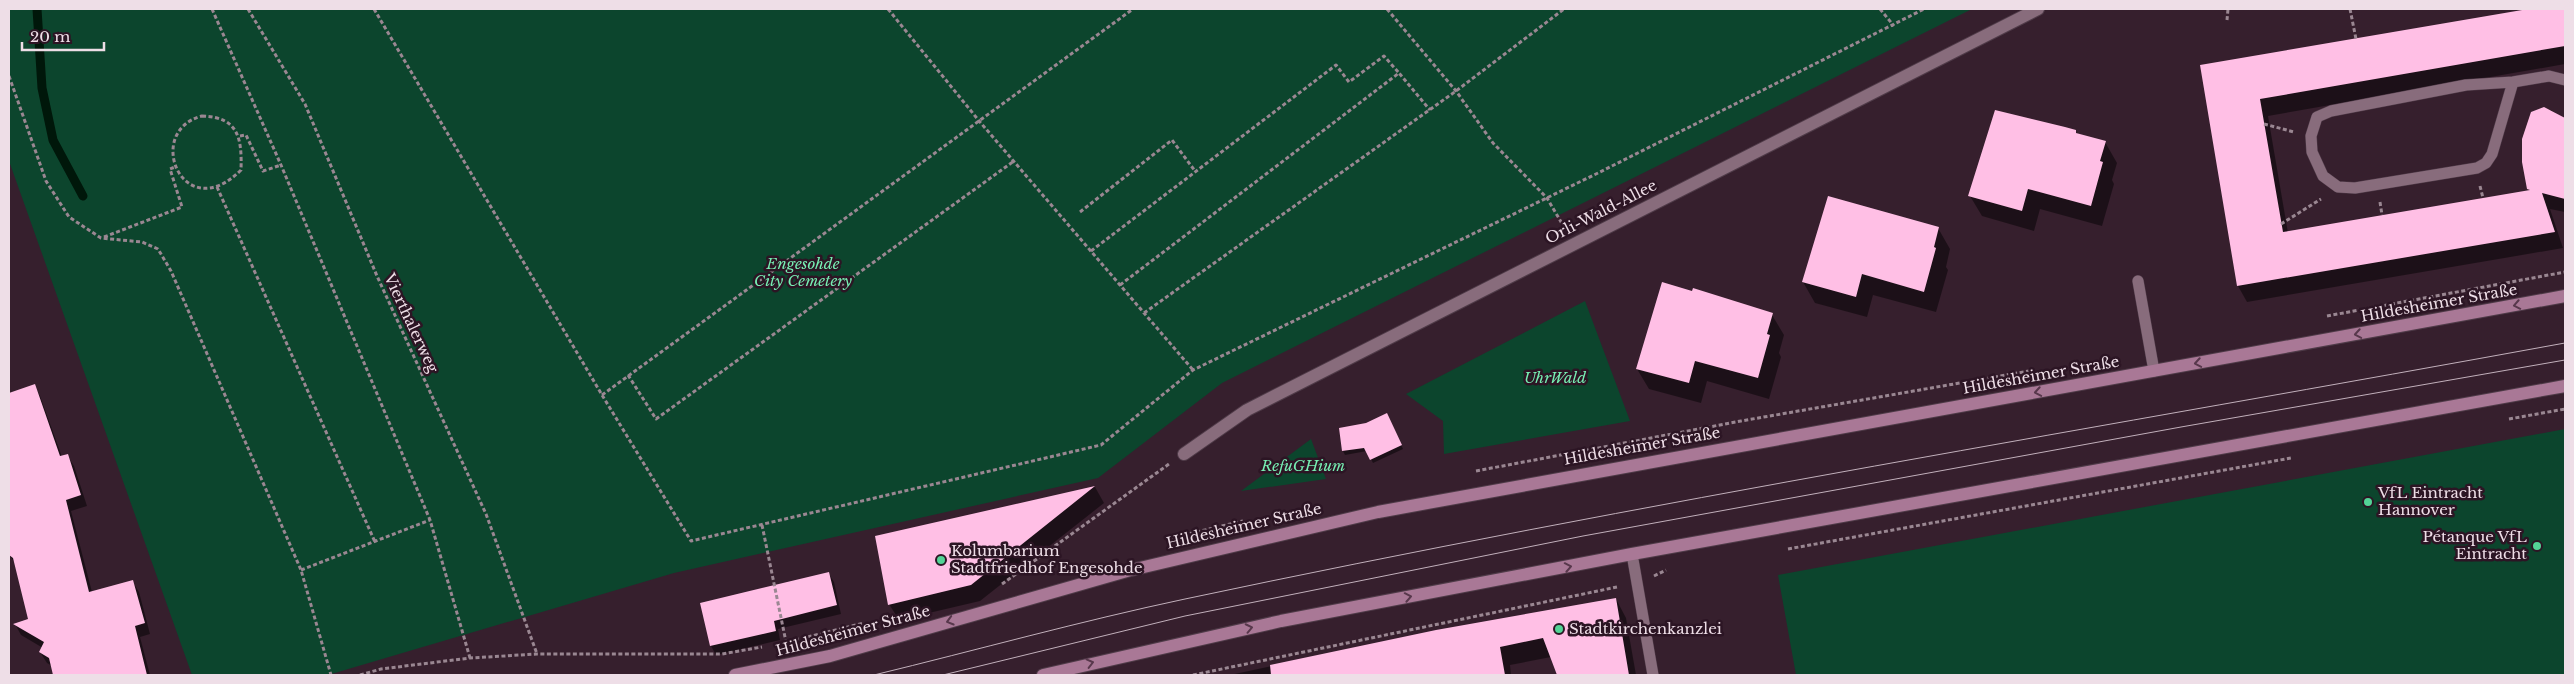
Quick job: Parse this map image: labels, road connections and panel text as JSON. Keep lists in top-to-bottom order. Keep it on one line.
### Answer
{"streets":{"main road":["Hildesheimer Straße"],"street":["Orli-Wald-Allee"],"path":["Vierthalerweg"]},"parks":["Engesohde City Cemetery","UhrWald","RefuGHium"],"places":["VfL Eintracht Hannover","Pétanque VfL Eintracht","Kolumbarium Stadtfriedhof Engesohde","Stadtkirchenkanzlei"],"scale_bar":"20 m"}
